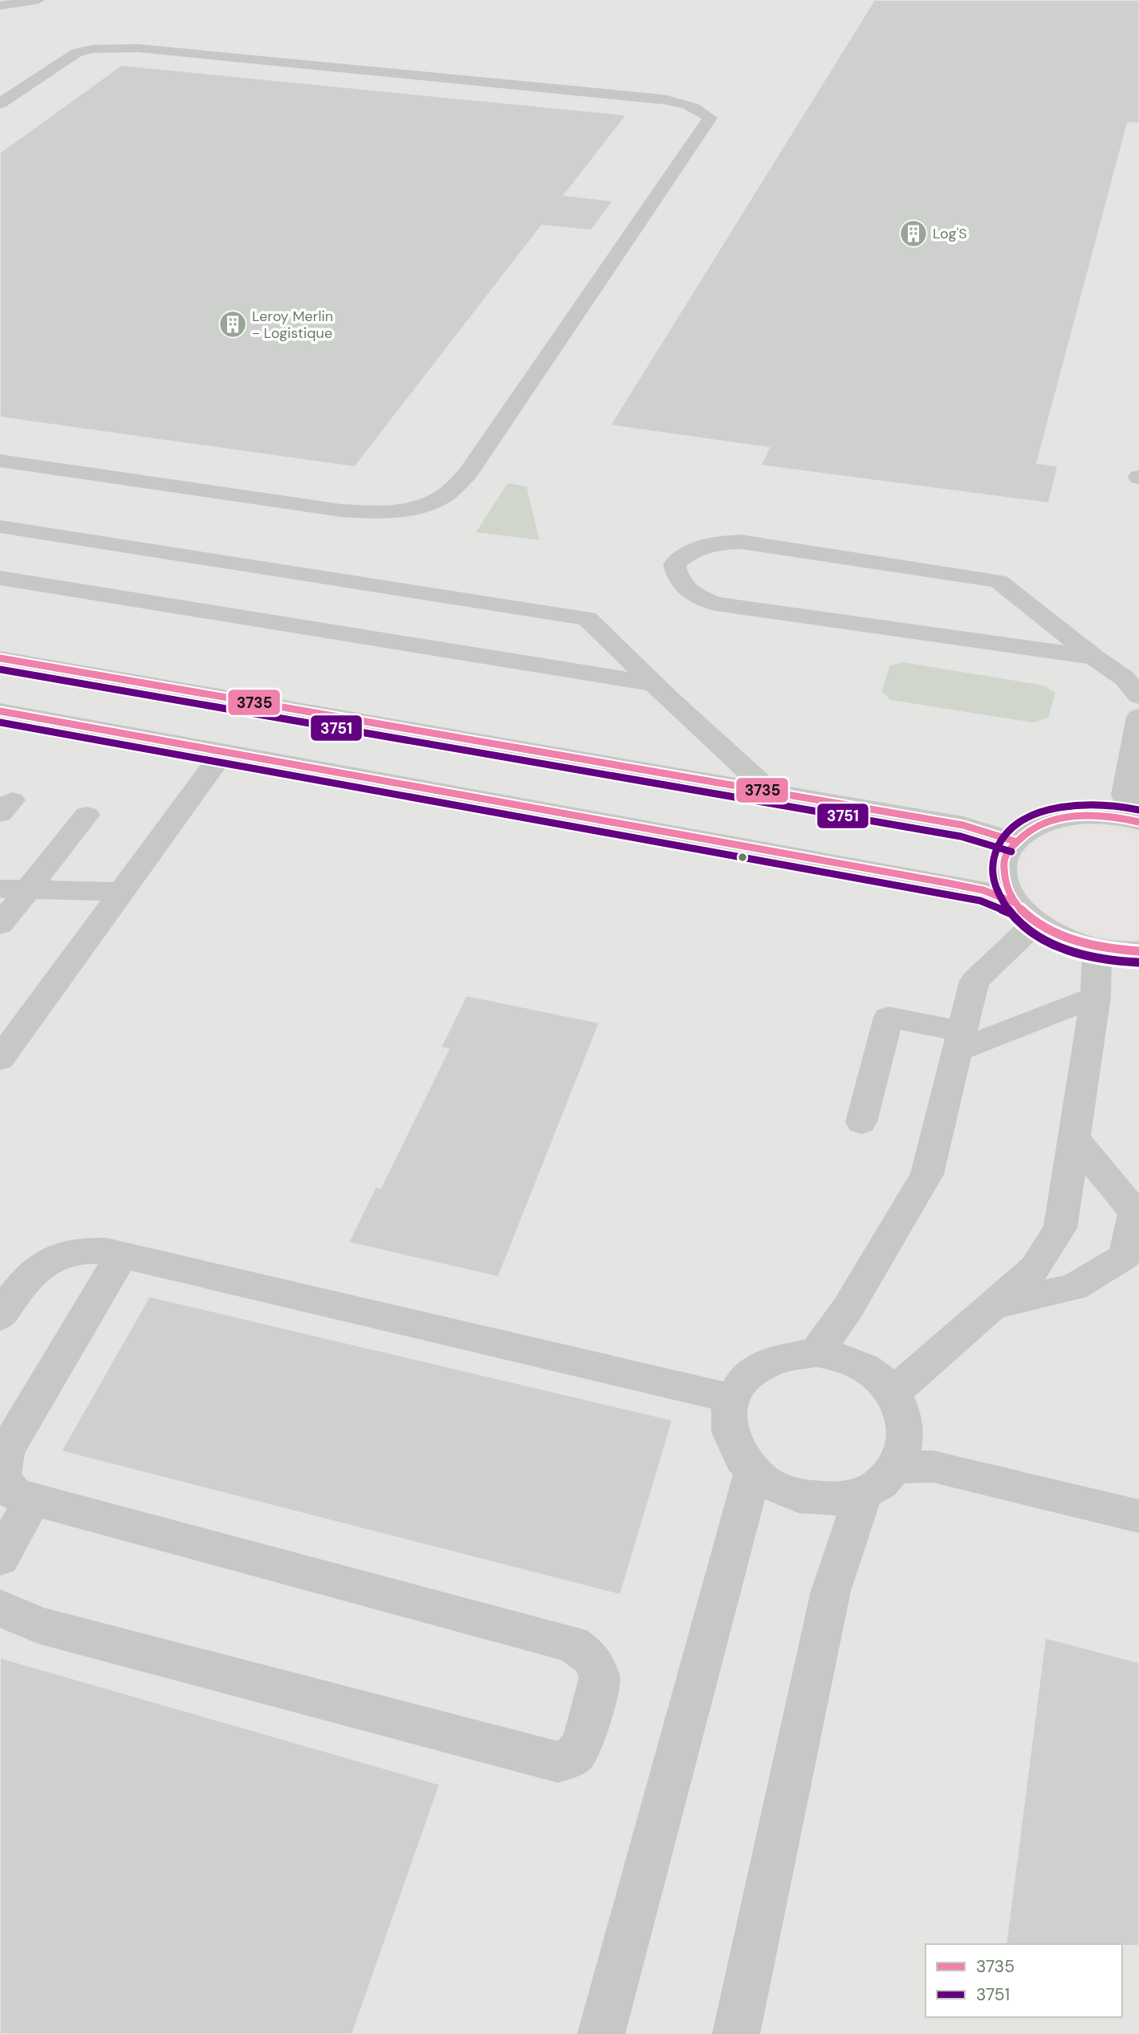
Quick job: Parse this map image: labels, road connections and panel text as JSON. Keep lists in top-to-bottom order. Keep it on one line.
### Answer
{"places":{"building":["Log'S","Leroy Merlin - Logistique"]},"lines":["transit line 3735","transit line 3751"],"legend":["3735","3751"]}
